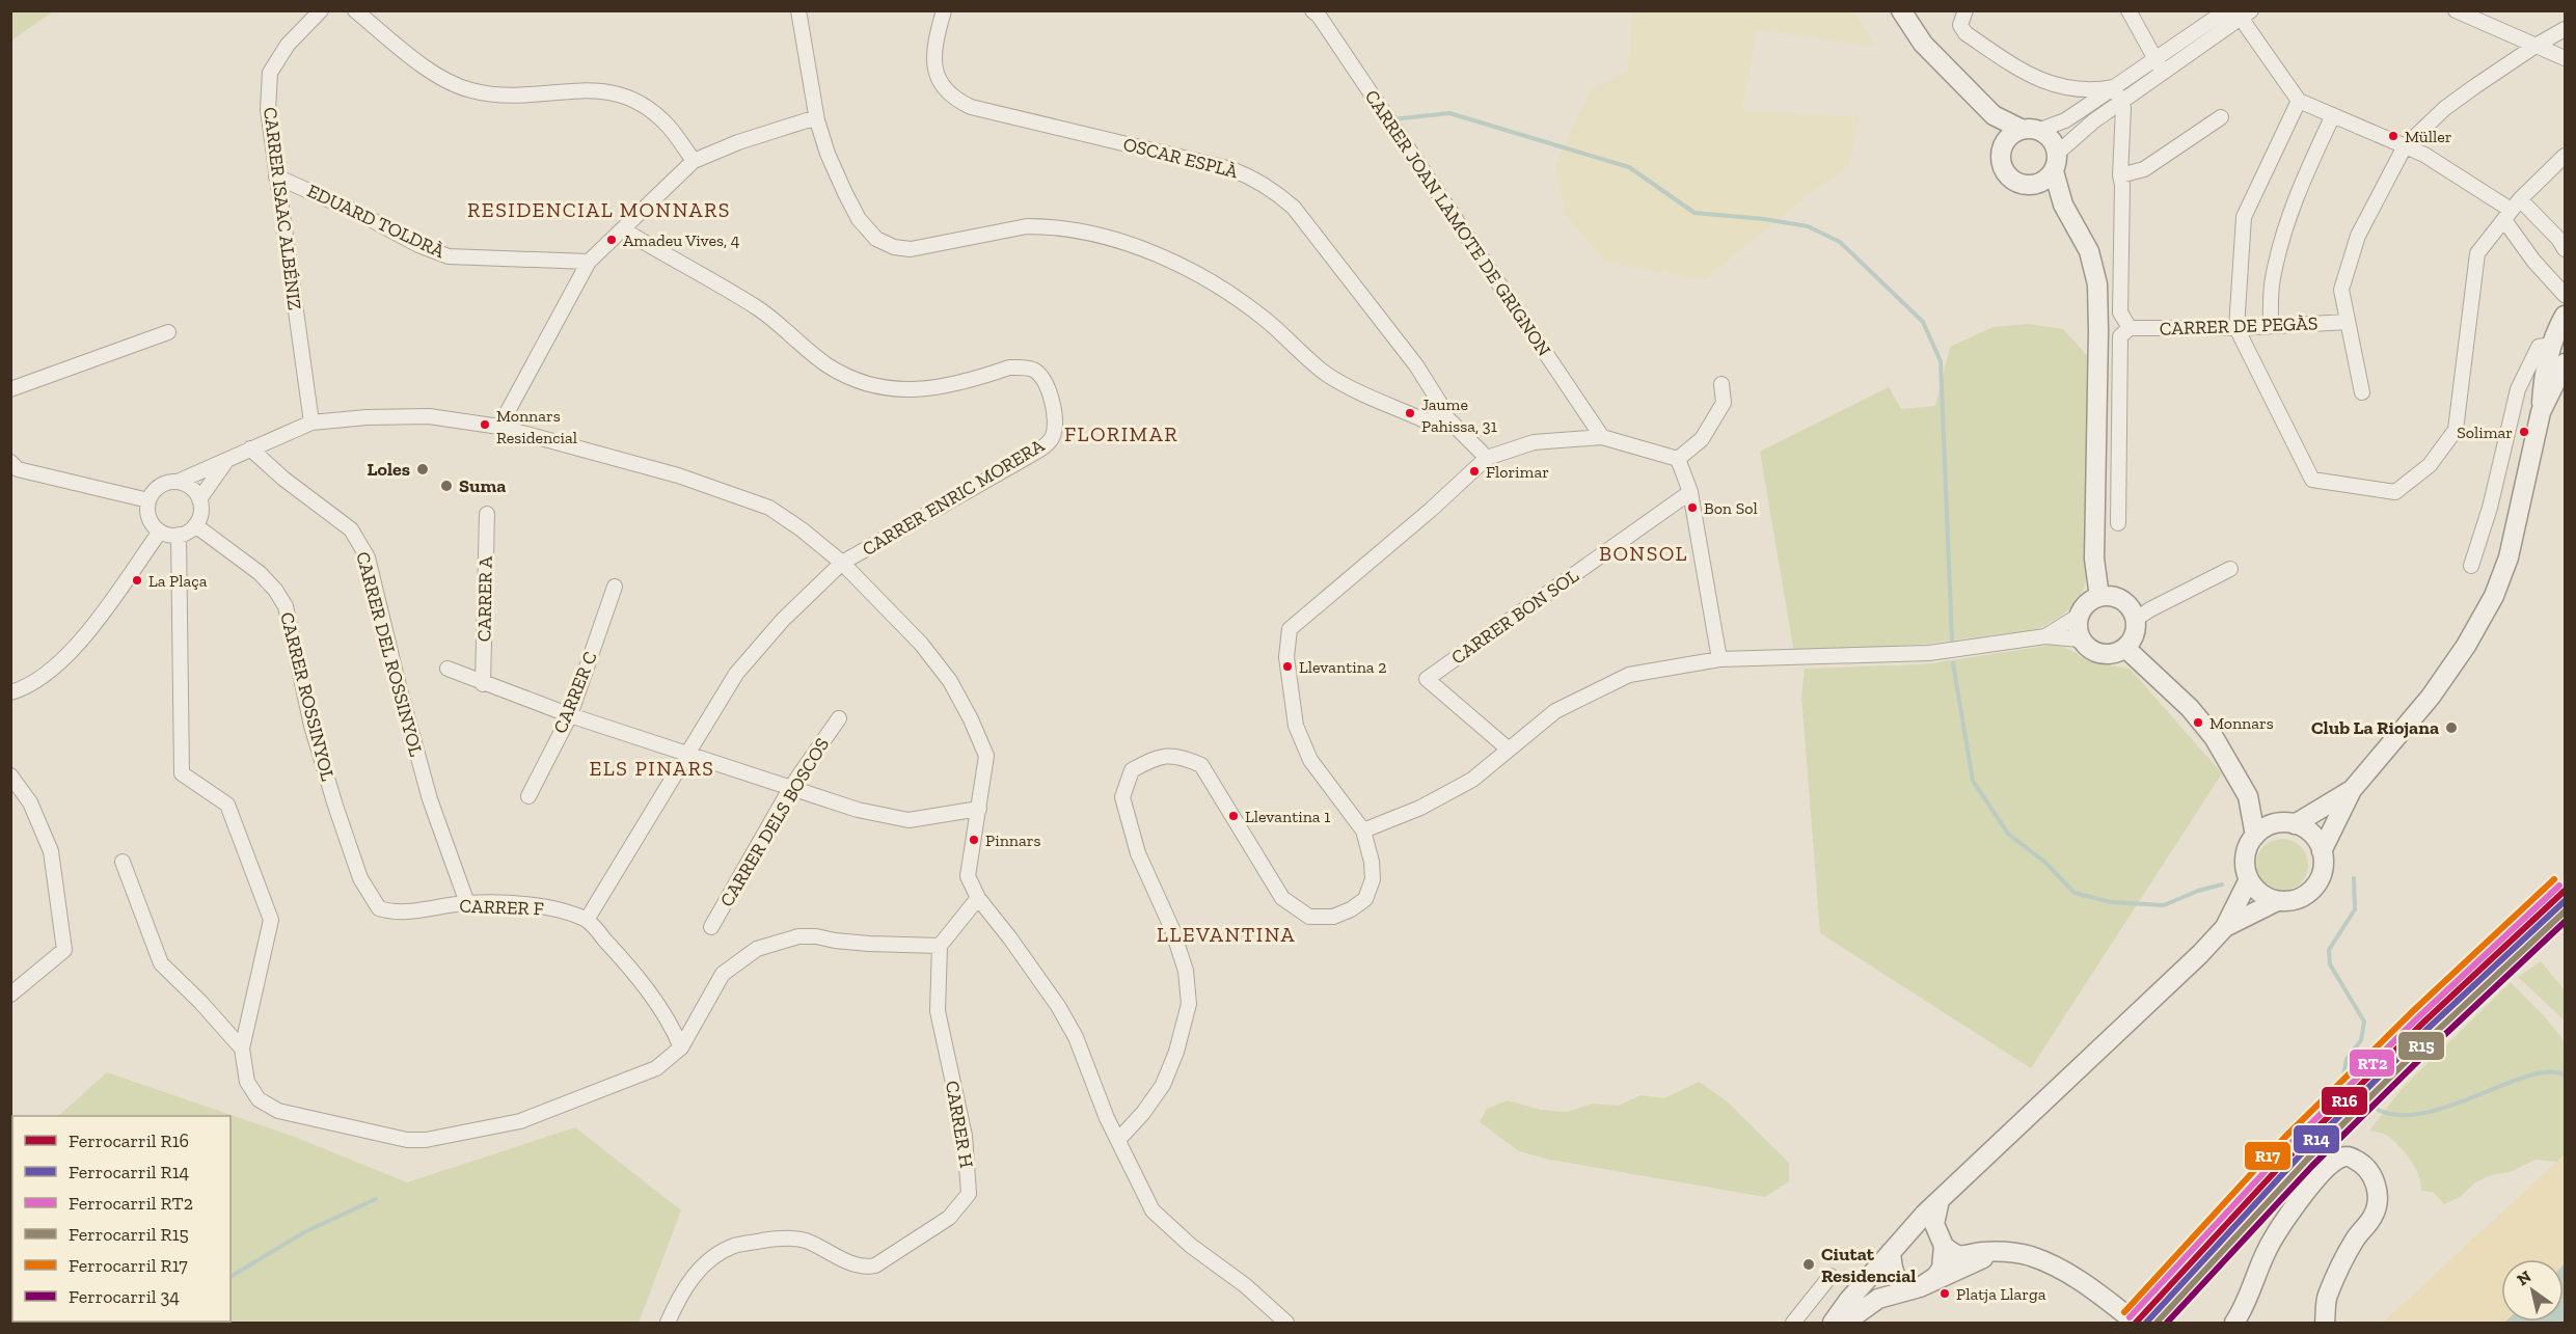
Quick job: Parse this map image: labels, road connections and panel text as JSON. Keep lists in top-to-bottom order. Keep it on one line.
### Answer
{"streets":{"street":["OSCAR ESPLÀ","CARRER ISAAC ALBÉNIZ","EDUARD TOLDRÀ","CARRER JOAN LAMOTE DE GRIGNON","CARRER DE PEGÀS","CARRER ENRIC MORERA","CARRER A","CARRER BON SOL","CARRER DEL ROSSINYOL","CARRER C","CARRER ROSSINYOL","CARRER DELS BOSCOS","CARRER F","CARRER H"]},"crossings":[["CARRER ISAAC ALBÉNIZ","EDUARD TOLDRÀ"],["CARRER DEL ROSSINYOL","CARRER F"],["CARRER ROSSINYOL","CARRER F"]],"districts":["RESIDENCIAL MONNARS","FLORIMAR","BONSOL","ELS PINARS","LLEVANTINA"],"places":["Müller","Amadeu Vives, 4","Jaume Pahissa, 31","Monnars Residencial","Solimar","Loles","Florimar","Suma","Bon Sol","La Plaça","Llevantina 2","Monnars","Club La Riojana","Llevantina 1","Pinnars","Ciutat Residencial","Platja Llarga"],"lines":["rail line R17","rail line RT2","rail line R16","rail line R14","rail line R15","rail line 34"],"legend":["Ferrocarril R16","Ferrocarril R14","Ferrocarril RT2","Ferrocarril R15","Ferrocarril R17","Ferrocarril 34"],"north":"top left"}
